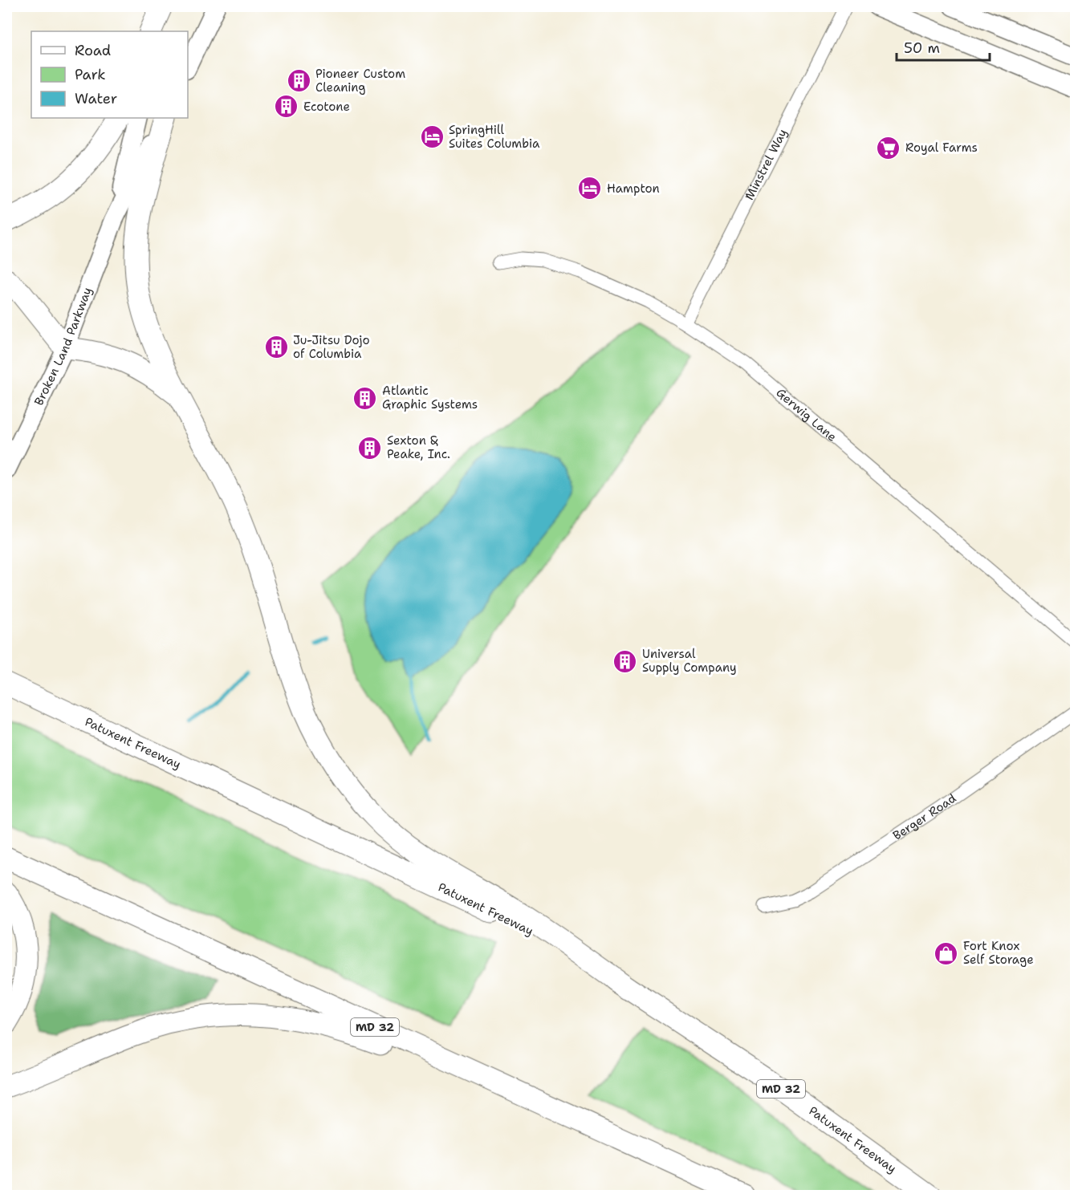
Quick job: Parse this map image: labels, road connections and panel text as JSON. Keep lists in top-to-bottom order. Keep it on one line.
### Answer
{"streets":{"highway":["Patuxent Freeway","MD 32"],"main road":["Broken Land Parkway"],"street":["Minstrel Way","Gerwig Lane","Berger Road"]},"crossings":[["Minstrel Way","Gerwig Lane"]],"places":{"building":["Pioneer Custom Cleaning","Ecotone","Ju-Jitsu Dojo of Columbia","Atlantic Graphic Systems","Sexton & Peake, Inc.","Universal Supply Company"],"hotel":["SpringHill Suites Columbia","Hampton"],"supermarket":["Royal Farms"],"shop":["Fort Knox Self Storage"]},"legend":["Road","Park","Water"],"scale_bar":"50 m"}
